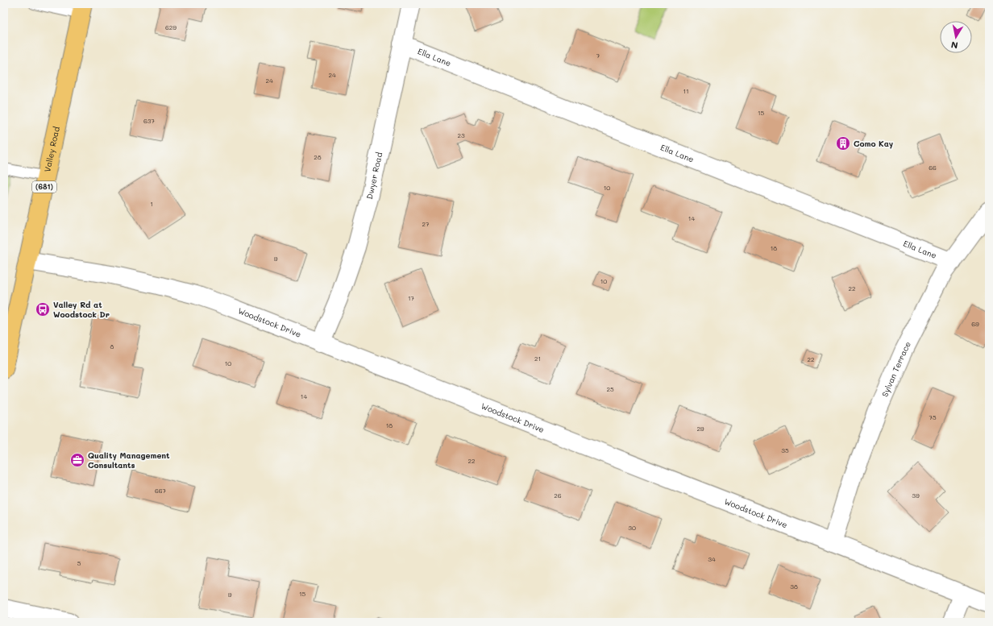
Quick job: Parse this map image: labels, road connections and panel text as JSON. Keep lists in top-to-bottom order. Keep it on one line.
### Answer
{"streets":{"main road":["Valley Road","(681)"],"street":["Ella Lane","Dwyer Road","Woodstock Drive","Sylvan Terrace"]},"crossings":[["Ella Lane","Dwyer Road"],["Ella Lane","Sylvan Terrace"],["Valley Road","Woodstock Drive"],["Dwyer Road","Woodstock Drive"],["Woodstock Drive","Sylvan Terrace"]],"places":{"building":["Como Kay"],"bus stop":["Valley Rd at Woodstock Dr"],"office":["Quality Management Consultants"]},"house_numbers":["629","7","24","24","11","15","637","23","28","66","10","1","14","27","18","9","10","22","17","69","8","21","22","10","25","14","75","18","29","35","22","667","26","39","30","34","5","38","15","9"],"north":"bottom"}
